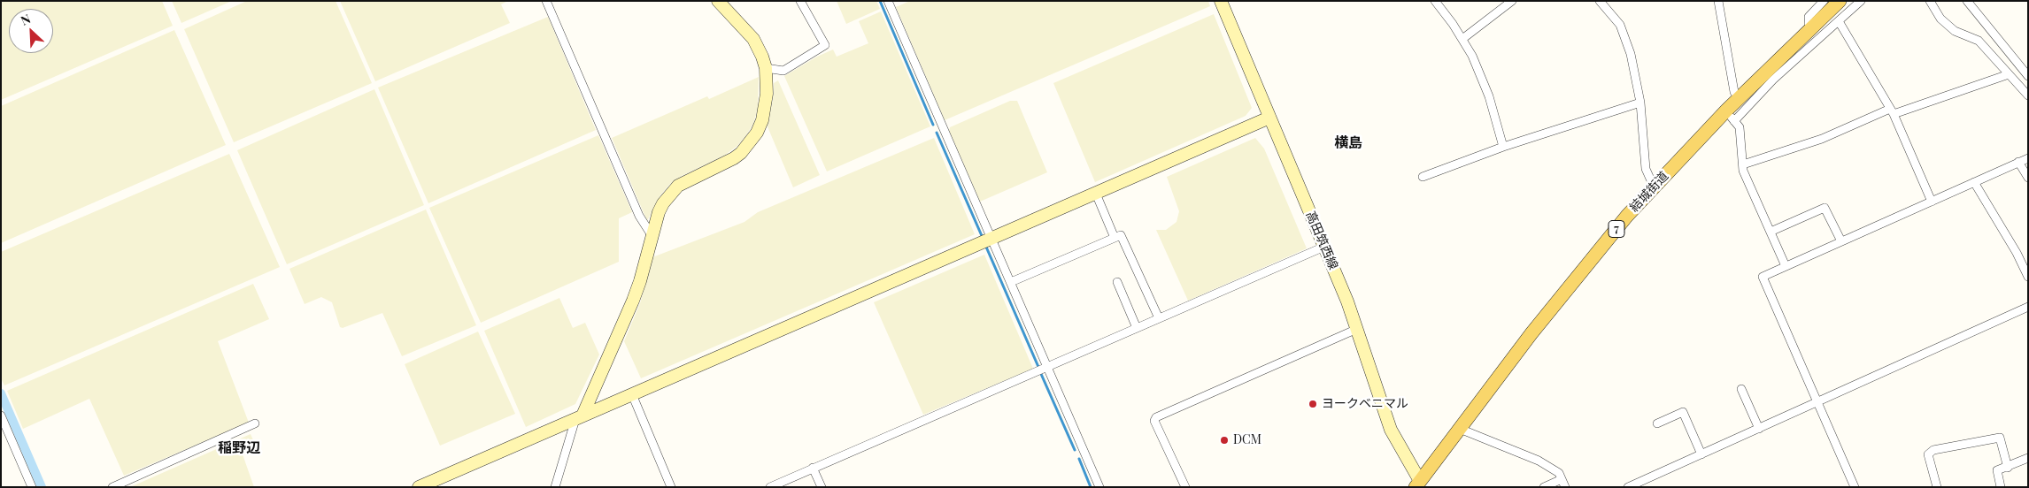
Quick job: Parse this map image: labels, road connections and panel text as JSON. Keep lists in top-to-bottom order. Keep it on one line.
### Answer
{"streets":{"main road":["結城街道","7"],"street":["高田筑西線"]},"crossings":[["結城街道","高田筑西線"]],"districts":["横島","稲野辺"],"places":["ヨークベニマル","DCM"],"north":"top left"}
